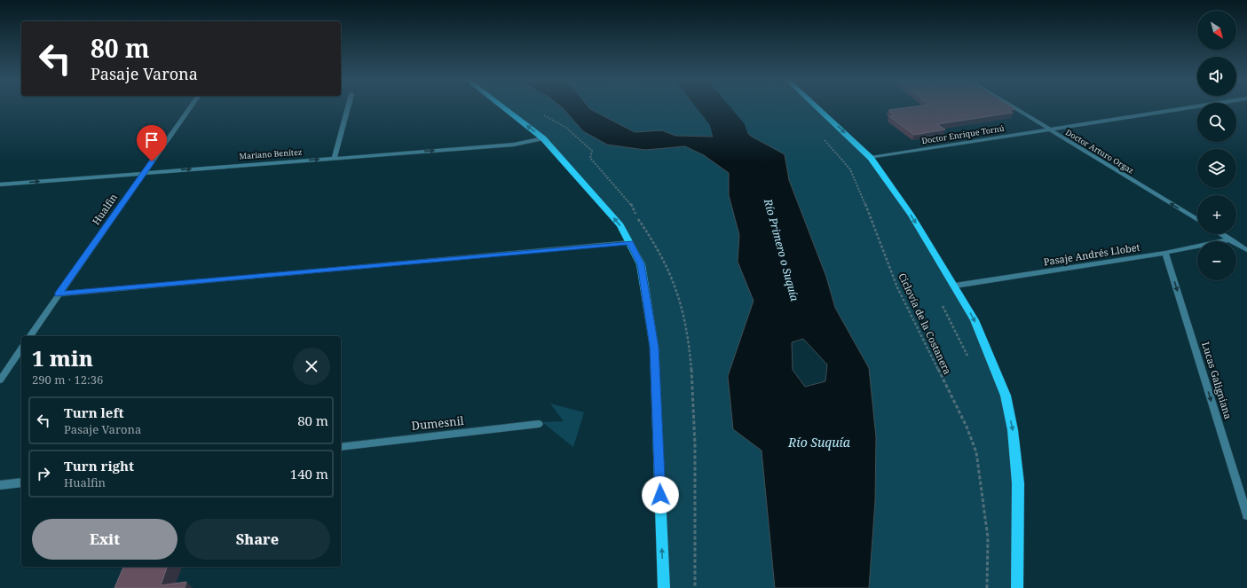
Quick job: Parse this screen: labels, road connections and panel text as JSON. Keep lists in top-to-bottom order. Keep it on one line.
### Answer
{"streets":{"street":["Doctor Enrique Tornú","Doctor Arturo Orgaz","Mariano Benítez","Hualfin","Pasaje Andrés Llobet","Lucas Galigniana","Dumesnil"],"path":["Ciclovía de la Costanera"]},"crossings":[["Doctor Enrique Tornú","Doctor Arturo Orgaz"],["Mariano Benítez","Hualfin"],["Pasaje Andrés Llobet","Lucas Galigniana"]],"one_way":["Doctor Arturo Orgaz","Mariano Benítez","Lucas Galigniana"],"water":["Río Primero o Suquía","Río Suquía"],"north":"bottom right","page":{"map_buttons":["+","−"],"turn":["80 m","Pasaje Varona"],"heading":["1 min","290 m · 12:36"],"list":[{"name":"Turn left","note":"Pasaje Varona","value":"80 m"},{"name":"Turn right","note":"Hualfin","value":"140 m"}],"buttons":["Exit","Share"]}}
